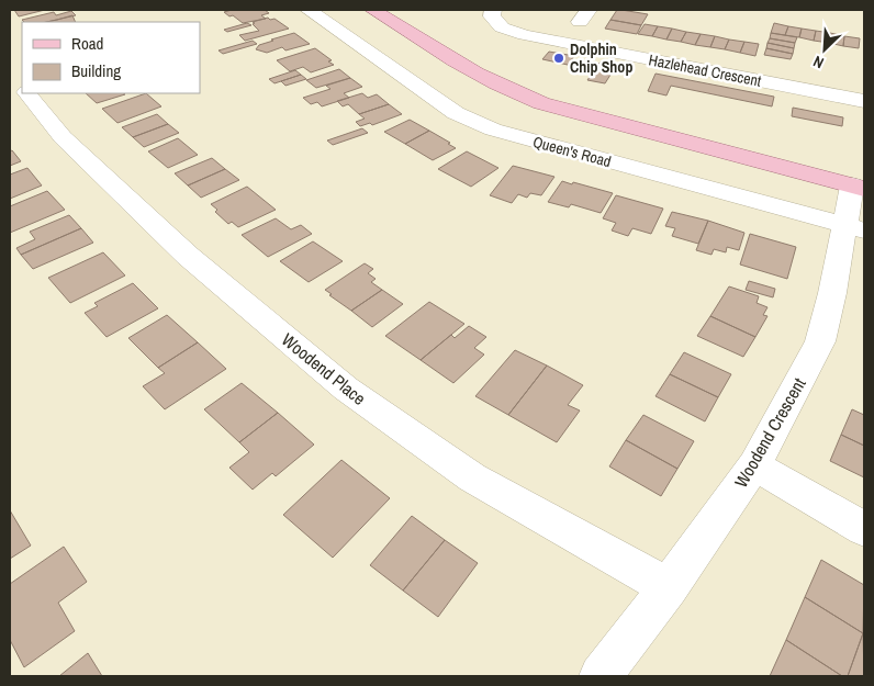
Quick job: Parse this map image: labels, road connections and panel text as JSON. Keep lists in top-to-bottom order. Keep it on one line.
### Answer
{"streets":{"street":["Hazlehead Crescent","Queen's Road","Woodend Place","Woodend Crescent"]},"crossings":[["Queen's Road","Woodend Crescent"],["Woodend Place","Woodend Crescent"]],"places":["Dolphin Chip Shop"],"legend":["Road","Building"],"north":"bottom left"}
